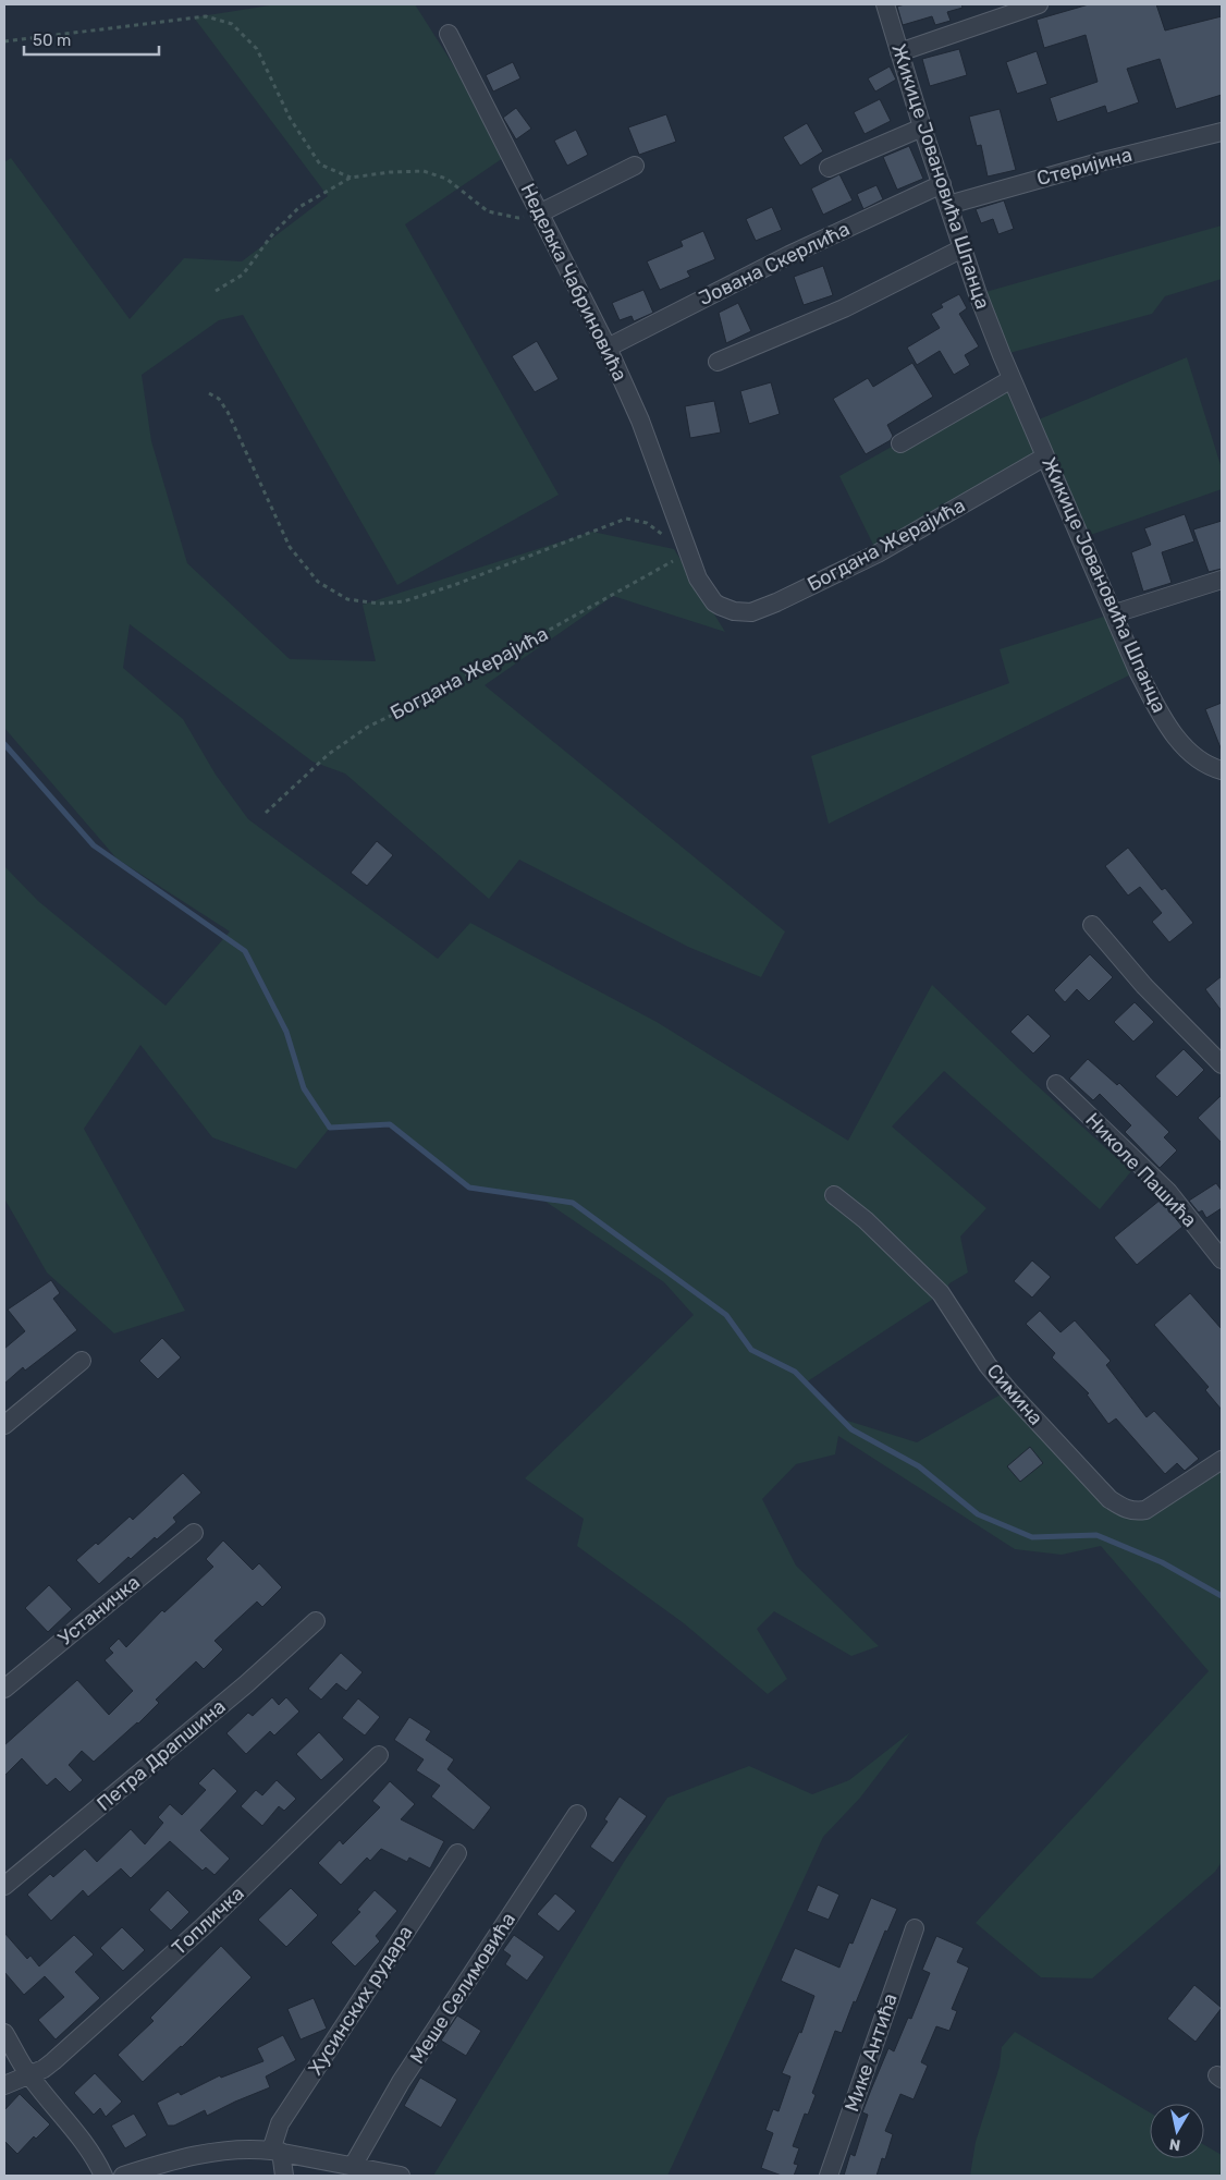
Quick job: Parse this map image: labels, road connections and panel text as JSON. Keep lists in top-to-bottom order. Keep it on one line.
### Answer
{"streets":{"street":["Стеријина","Жикице Јовановића Шпанца","Јована Скерлића","Недељка Чабриновића","Богдана Жерајића","Николе Пашића","Симина","Устаничка","Петра Драпшина","Топличка","Меше Селимовића","Хусинских рудара","Мике Антића"]},"crossings":[["Стеријина","Жикице Јовановића Шпанца"],["Жикице Јовановића Шпанца","Јована Скерлића"],["Жикице Јовановића Шпанца","Богдана Жерајића"],["Јована Скерлића","Недељка Чабриновића"],["Недељка Чабриновића","Богдана Жерајића"]],"scale_bar":"50 m","north":"bottom"}
